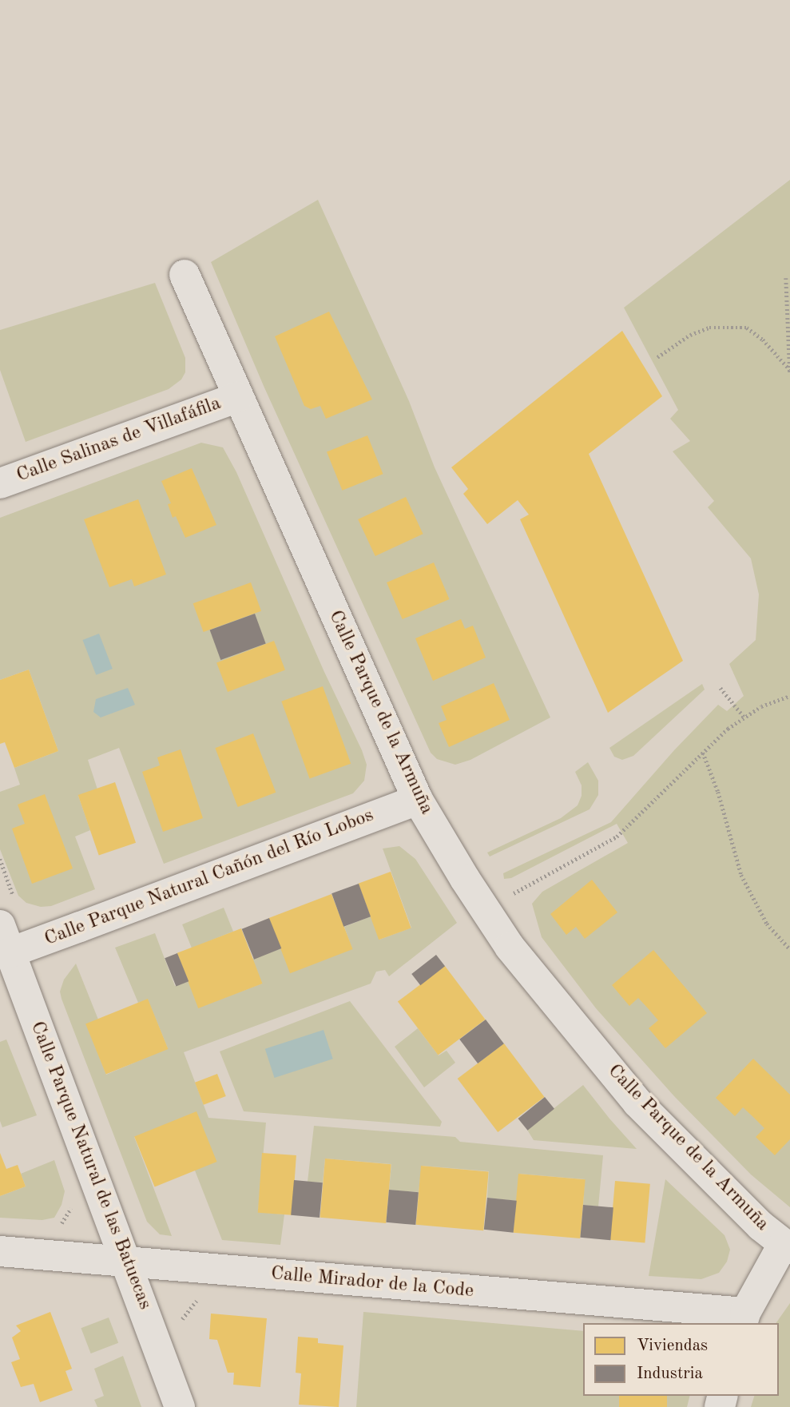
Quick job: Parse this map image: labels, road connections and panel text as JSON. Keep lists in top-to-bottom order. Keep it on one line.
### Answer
{"streets":{"street":["Calle Salinas de Villafáfila","Calle Parque de la Armuña","Calle Parque Natural Cañón del Río Lobos","Calle Parque Natural de las Batuecas","Calle Mirador de la Code"]},"crossings":[["Calle Salinas de Villafáfila","Calle Parque de la Armuña"],["Calle Parque de la Armuña","Calle Parque Natural Cañón del Río Lobos"],["Calle Parque Natural Cañón del Río Lobos","Calle Parque Natural de las Batuecas"],["Calle Parque Natural de las Batuecas","Calle Mirador de la Code"]],"legend":["Viviendas","Industria"]}
